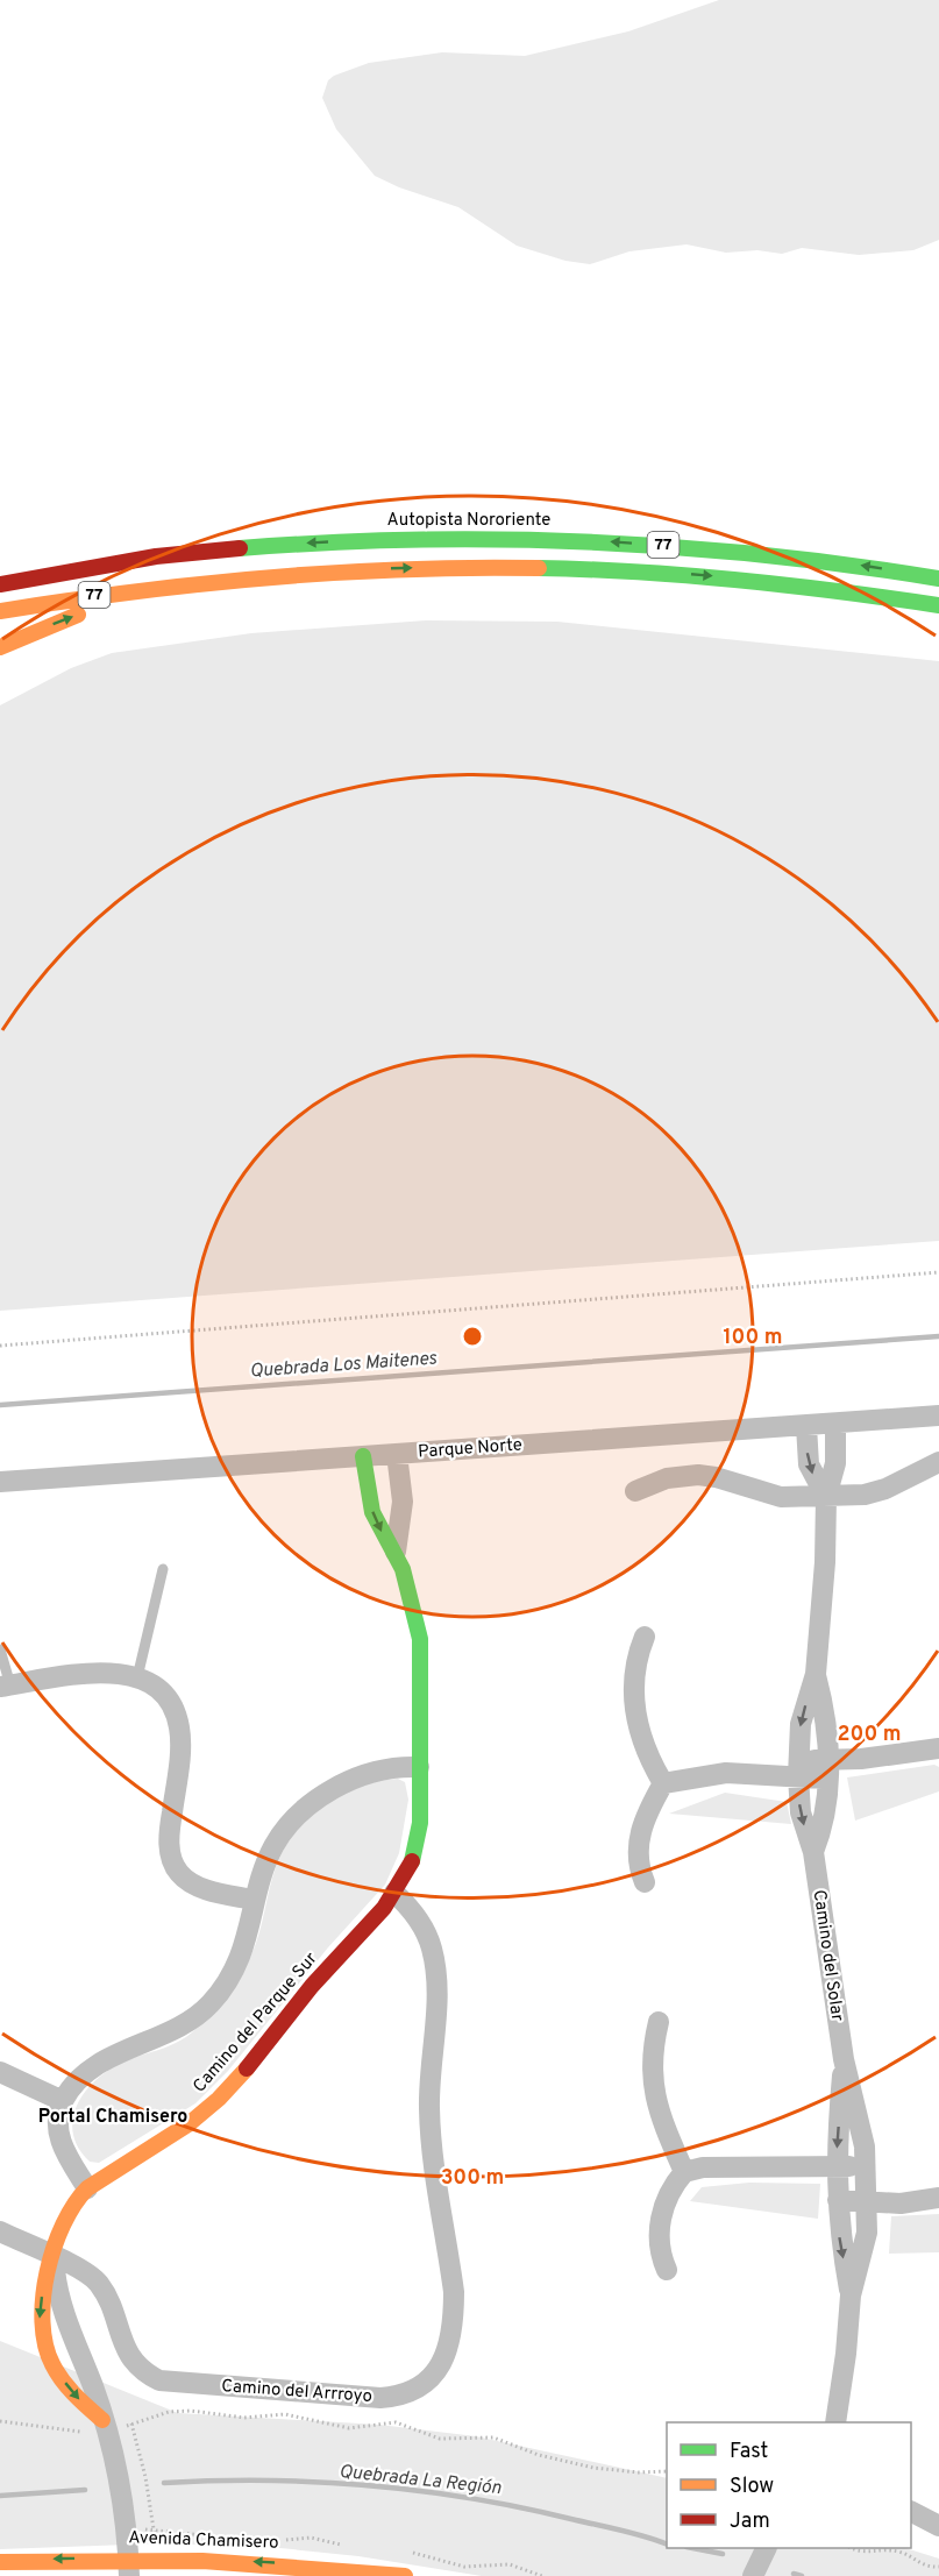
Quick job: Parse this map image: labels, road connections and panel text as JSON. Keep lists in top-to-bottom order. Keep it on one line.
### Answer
{"streets":{"main road":["Autopista Nororiente","77","Camino del Parque Sur","Avenida Chamisero"],"street":["Parque Norte","Camino del Solar","Camino del Arrroyo"]},"crossings":[["Parque Norte","Camino del Solar"],["Parque Norte","Camino del Parque Sur"],["Camino del Parque Sur","Camino del Arrroyo"]],"one_way":["Avenida Chamisero"],"districts":["Portal Chamisero"],"water":["Quebrada Los Maitenes","Quebrada La Región"],"legend":["Fast","Slow","Jam"],"rings":["100 m","200 m","300 m"]}
